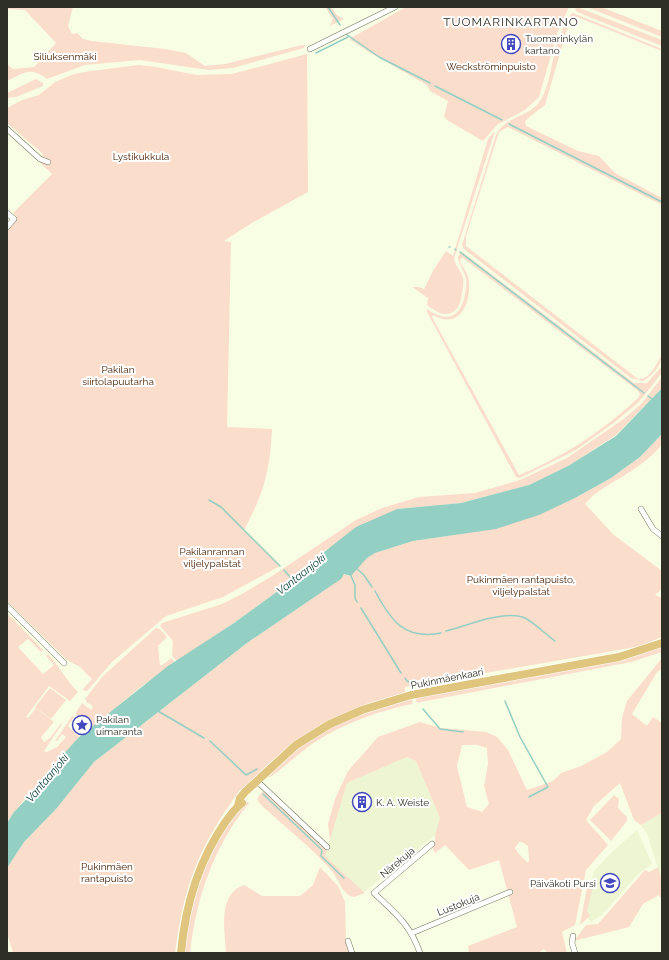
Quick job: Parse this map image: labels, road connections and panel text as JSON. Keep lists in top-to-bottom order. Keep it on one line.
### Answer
{"streets":{"main road":["Pukinmäenkaari"],"street":["Närekuja","Lustokuja"]},"crossings":[["Närekuja","Lustokuja"]],"districts":["TUOMARINKARTANO"],"water":["Vantaanjoki"],"parks":["Siliuksenmäki","Weckströminpuisto","Lystikukkula","Pakilan siirtolapuutarha","Pakilanrannan viljelypalstat","Pukinmäen rantapuisto, viljelypalstat","Pukinmäen rantapuisto"],"places":{"building":["Tuomarinkylän kartano","K. A. Weiste"],"place":["Pakilan uimaranta"],"school or university":["Päiväkoti Pursi"]}}
